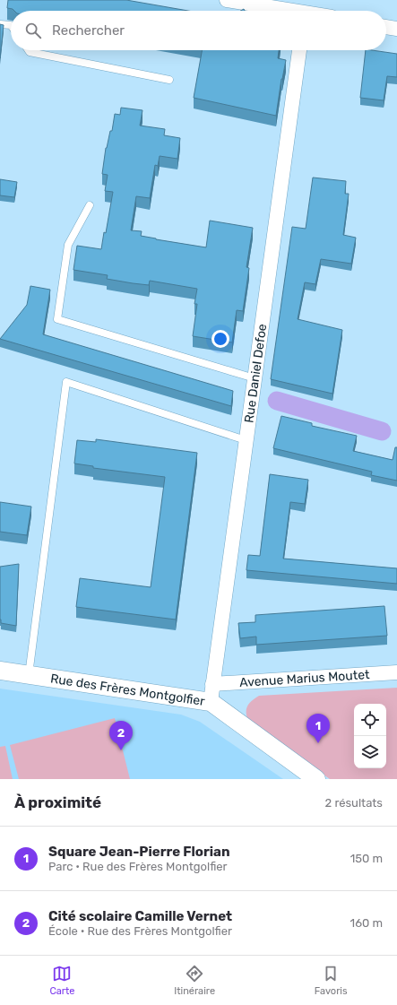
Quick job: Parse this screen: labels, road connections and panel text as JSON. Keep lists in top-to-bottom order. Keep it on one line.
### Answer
{"streets":{"street":["Rue Daniel Defoe","Avenue Marius Moutet","Rue des Frères Montgolfier"]},"crossings":[["Rue Daniel Defoe","Avenue Marius Moutet"],["Rue Daniel Defoe","Rue des Frères Montgolfier"]],"page":{"search":"Rechercher","pins":["1","2"],"heading":["À proximité","2 résultats"],"list":[{"mark":"1","name":"Square Jean-Pierre Florian","note":"Parc · Rue des Frères Montgolfier","value":"150 m"},{"mark":"2","name":"Cité scolaire Camille Vernet","note":"École · Rue des Frères Montgolfier","value":"160 m"}],"nav":["Carte","Itinéraire","Favoris"]}}
